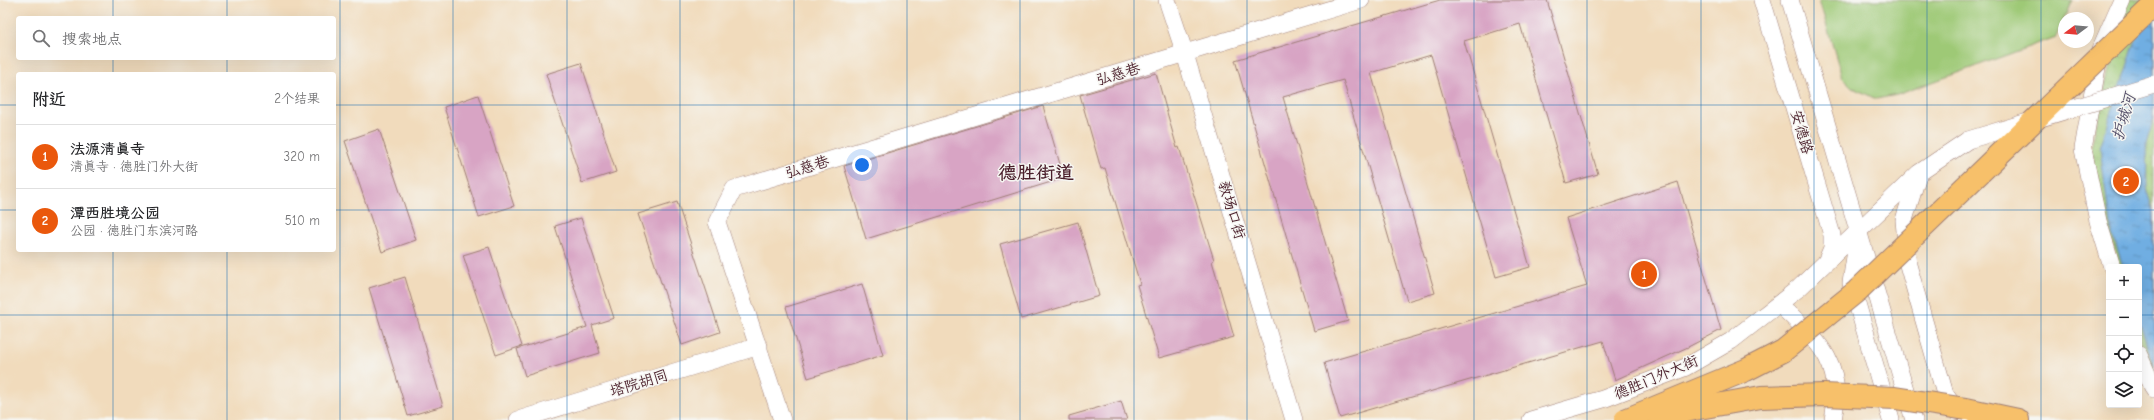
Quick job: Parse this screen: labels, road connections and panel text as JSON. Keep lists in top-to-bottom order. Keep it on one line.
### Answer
{"streets":{"street":["弘慈巷","安德路","教场口街","德胜门外大街","塔院胡同"]},"crossings":[["弘慈巷","教场口街"],["弘慈巷","塔院胡同"],["安德路","德胜门外大街"]],"districts":["德胜街道"],"water":["护城河"],"north":"left","page":{"search":"搜索地点","heading":["附近","2个结果"],"list":[{"mark":"1","name":"法源清真寺","note":"清真寺 · 德胜门外大街","value":"320 m"},{"mark":"2","name":"潭西胜境公园","note":"公园 · 德胜门东滨河路","value":"510 m"}],"pins":["2","1"],"map_buttons":["+","−"]}}
